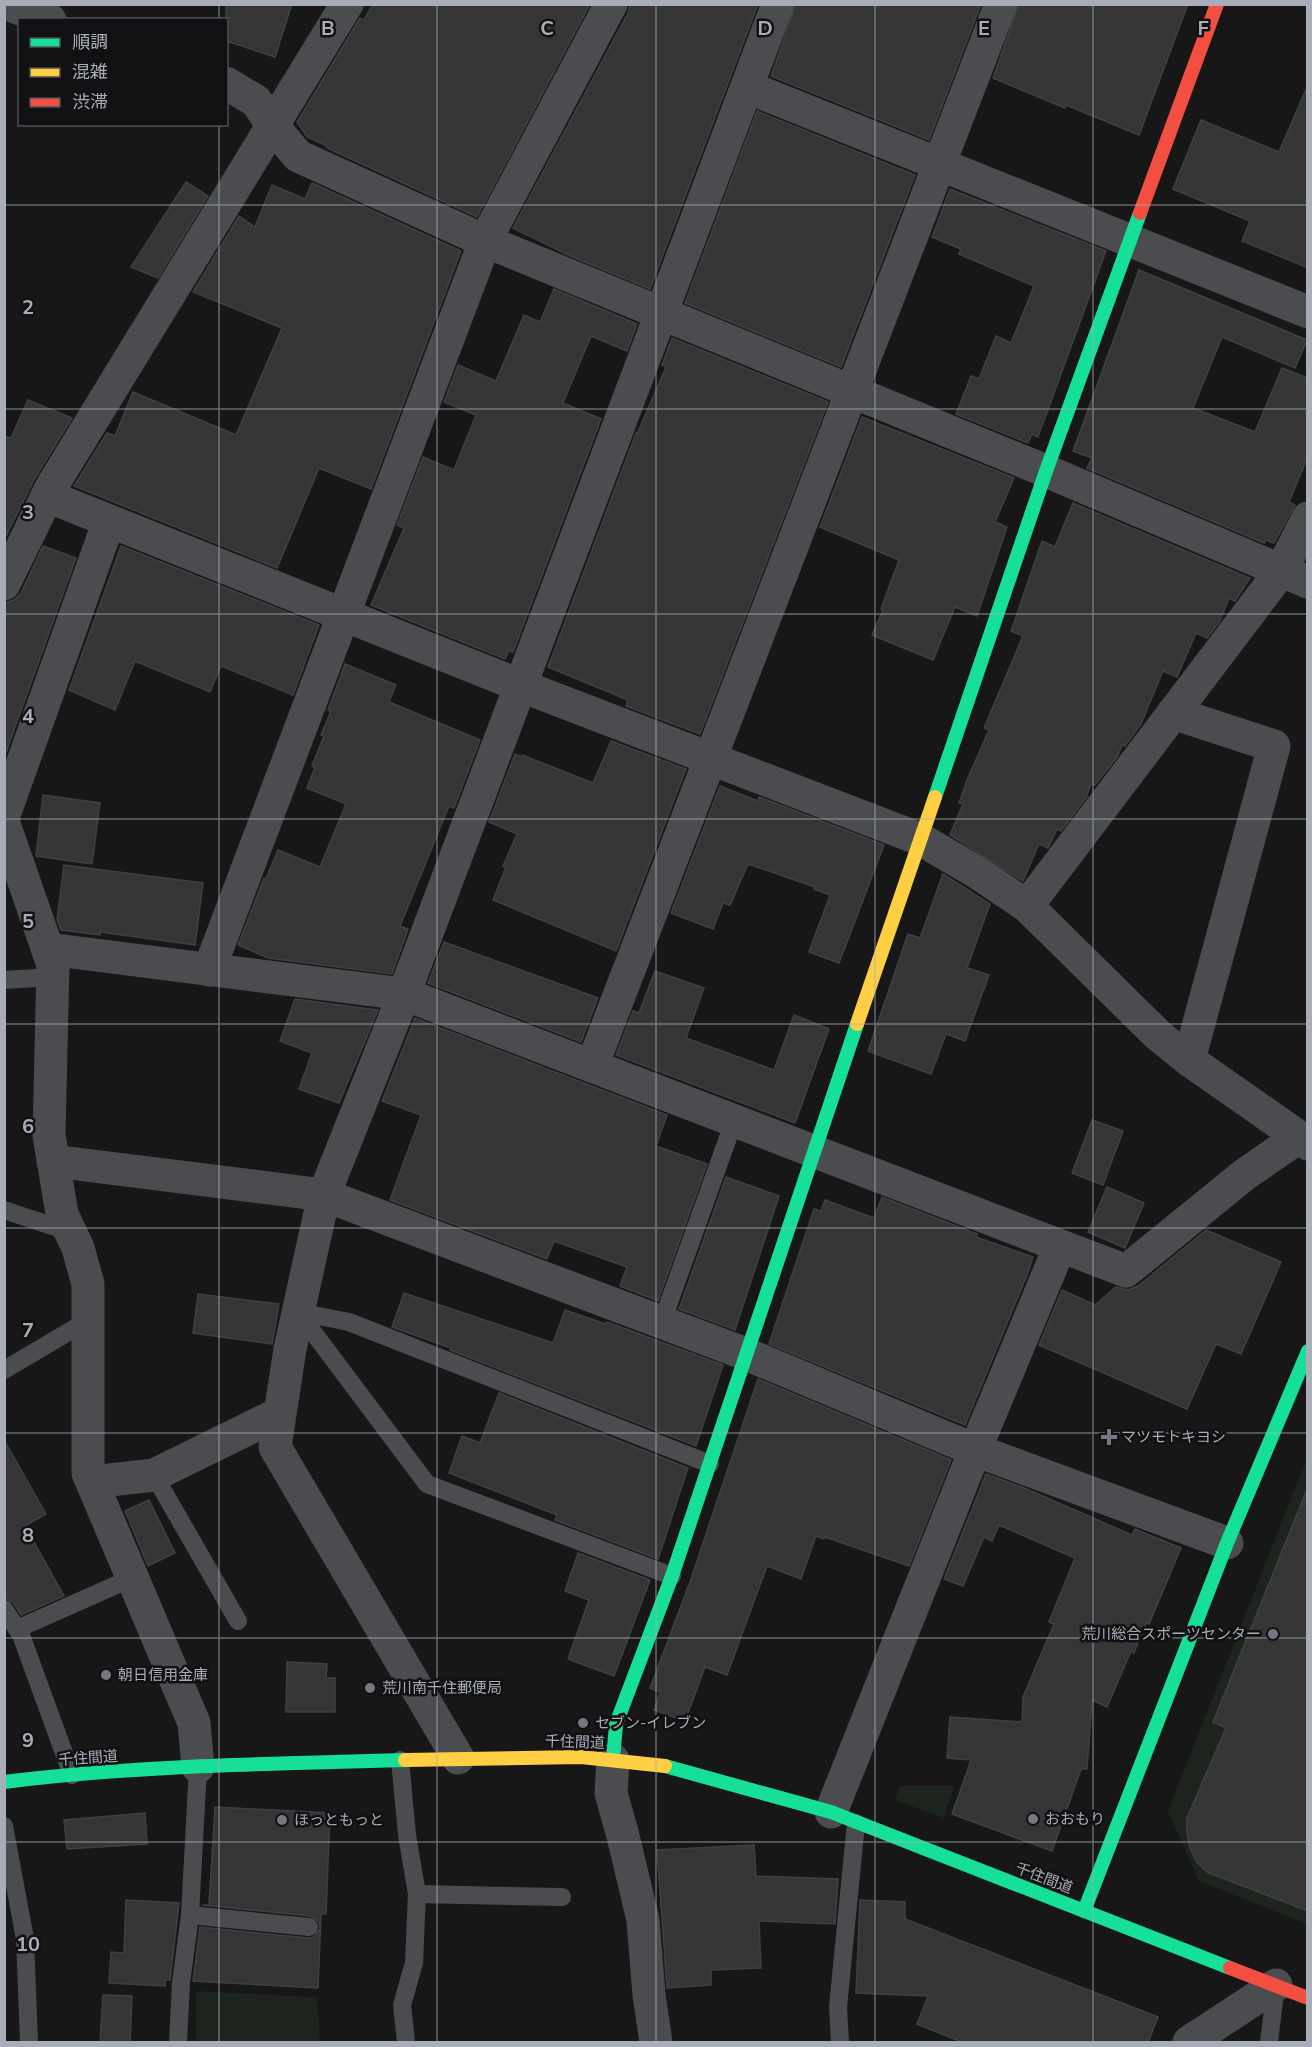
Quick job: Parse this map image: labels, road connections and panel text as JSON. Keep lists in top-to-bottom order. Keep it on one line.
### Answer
{"streets":{"street":["千住間道"]},"places":{"health":["マツモトキヨシ"],"other":["荒川総合スポーツセンター","朝日信用金庫","荒川南千住郵便局","セブン-イレブン","おおもり","ほっともっと"]},"legend":["順調","混雑","渋滞"],"grid":{"columns":["B","C","D","E","F"],"rows":["2","3","4","5","6","7","8","9","10"]}}
